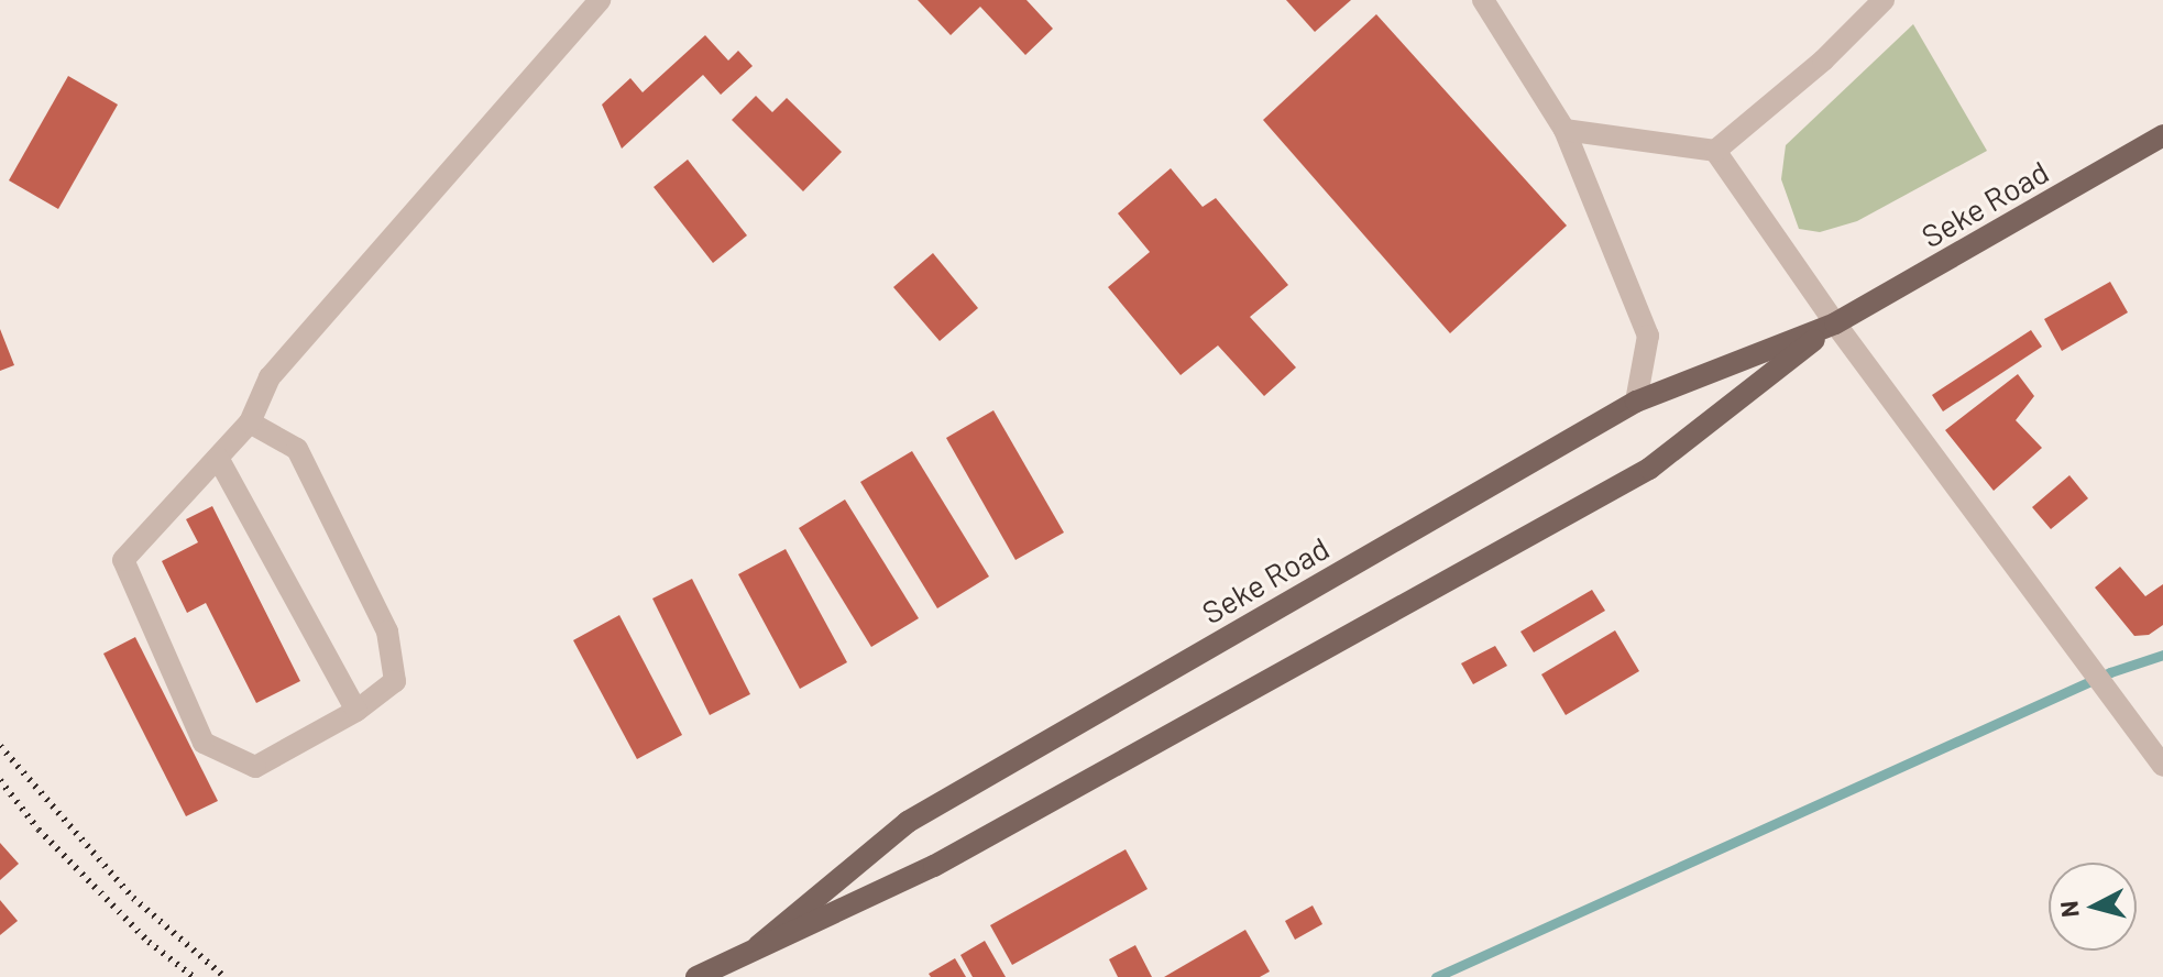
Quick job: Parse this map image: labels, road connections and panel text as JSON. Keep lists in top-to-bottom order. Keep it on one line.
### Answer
{"streets":{"main road":["Seke Road"]},"north":"left"}
